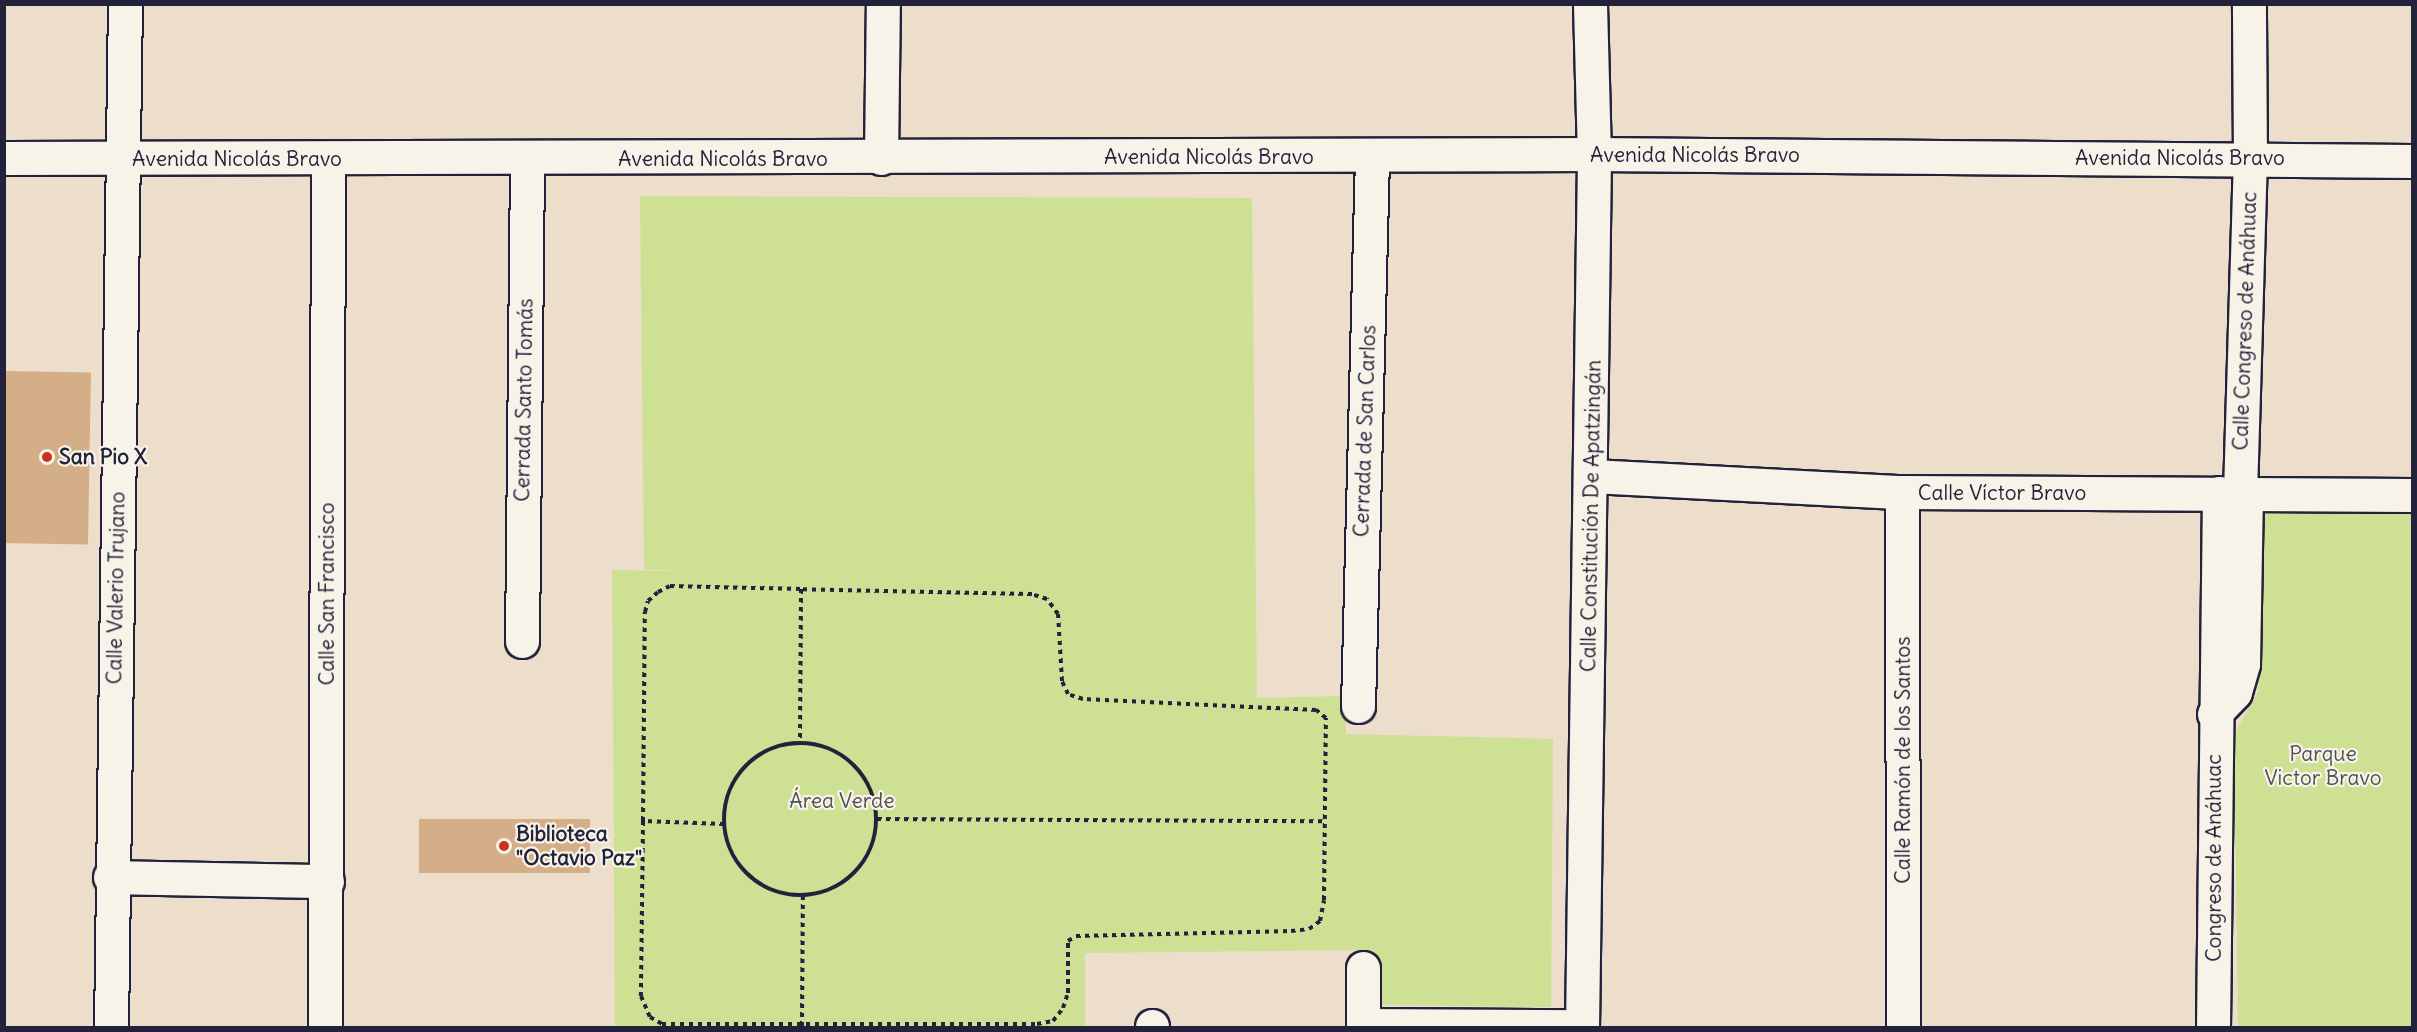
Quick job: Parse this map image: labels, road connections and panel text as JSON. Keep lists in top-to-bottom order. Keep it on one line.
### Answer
{"streets":{"street":["Avenida Nicolás Bravo","Calle Congreso de Anáhuac","Cerrada Santo Tomás","Cerrada de San Carlos","Calle Víctor Bravo","Calle Constitución De Apatzingán","Calle Valerio Trujano","Calle San Francisco","Calle Ramón de los Santos","Congreso de Anáhuac"]},"crossings":[["Avenida Nicolás Bravo","Calle Congreso de Anáhuac"],["Avenida Nicolás Bravo","Cerrada Santo Tomás"],["Avenida Nicolás Bravo","Cerrada de San Carlos"],["Avenida Nicolás Bravo","Calle Constitución De Apatzingán"],["Avenida Nicolás Bravo","Calle Valerio Trujano"],["Avenida Nicolás Bravo","Calle San Francisco"],["Calle Congreso de Anáhuac","Calle Víctor Bravo"],["Calle Congreso de Anáhuac","Congreso de Anáhuac"],["Calle Víctor Bravo","Calle Constitución De Apatzingán"],["Calle Víctor Bravo","Calle Ramón de los Santos"]],"parks":["Parque Victor Bravo","Área Verde"],"places":["San Pio X","Biblioteca \"Octavio Paz\""]}
